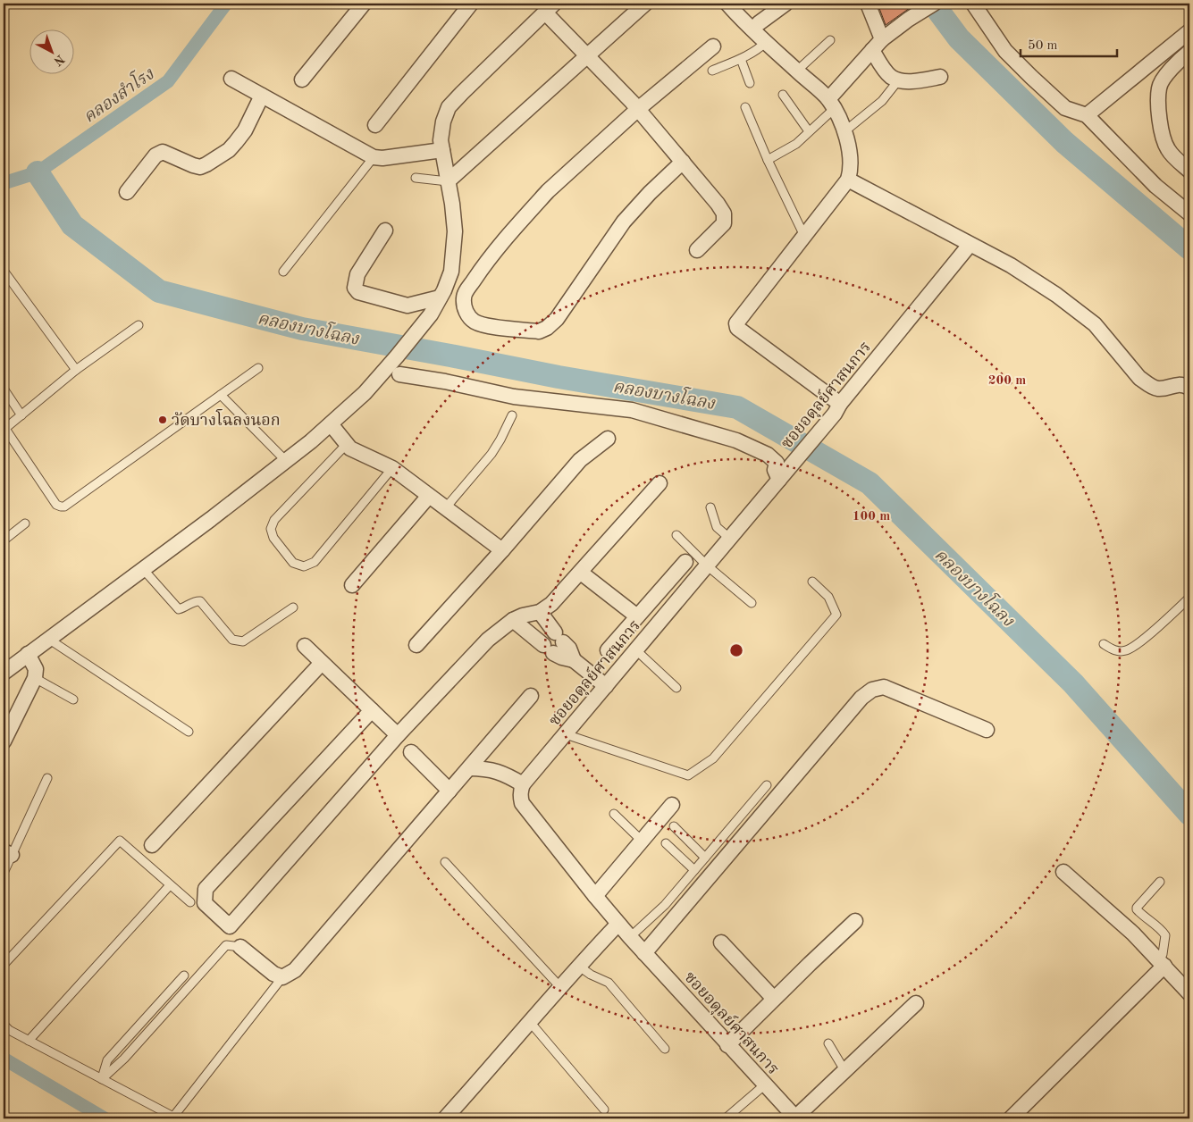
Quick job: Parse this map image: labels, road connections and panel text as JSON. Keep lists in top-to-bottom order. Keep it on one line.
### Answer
{"streets":{"street":["ซอยอดุลย์ศาสนการ"]},"water":["คลองสำโรง","คลองบางโฉลง"],"places":["วัดบางโฉลงนอก"],"scale_bar":"50 m","north":"bottom right","rings":["200 m","100 m"]}
